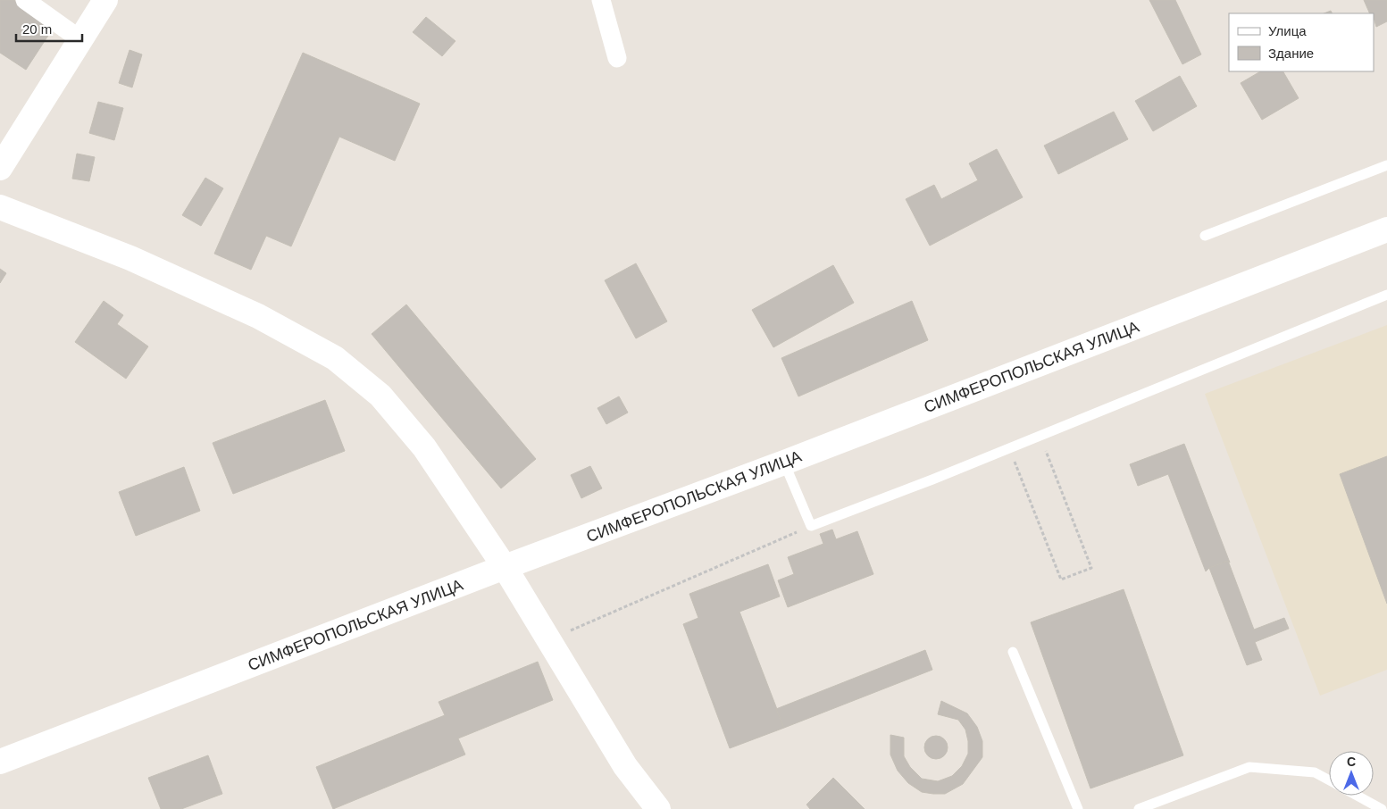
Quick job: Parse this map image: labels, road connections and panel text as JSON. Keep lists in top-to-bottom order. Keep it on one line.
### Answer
{"streets":{"main road":["СИМФЕРОПОЛЬСКАЯ УЛИЦА"]},"legend":["Улица","Здание"],"scale_bar":"20 m","north":"top"}
